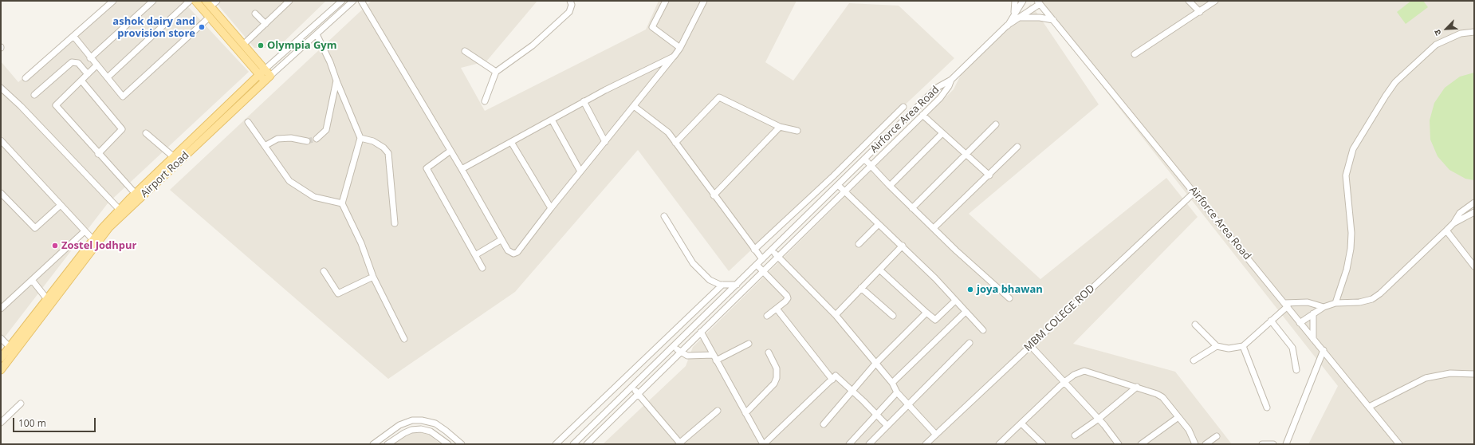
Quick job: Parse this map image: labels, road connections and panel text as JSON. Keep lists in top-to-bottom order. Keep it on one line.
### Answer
{"streets":{"main road":["Airport Road"],"street":["Airforce Area Road","MBM COLEGE ROD"]},"crossings":[["Airforce Area Road","MBM COLEGE ROD"]],"places":["ashok dairy and provision store","Olympia Gym","Zostel Jodhpur","joya bhawan"],"scale_bar":"100 m","north":"bottom left"}
